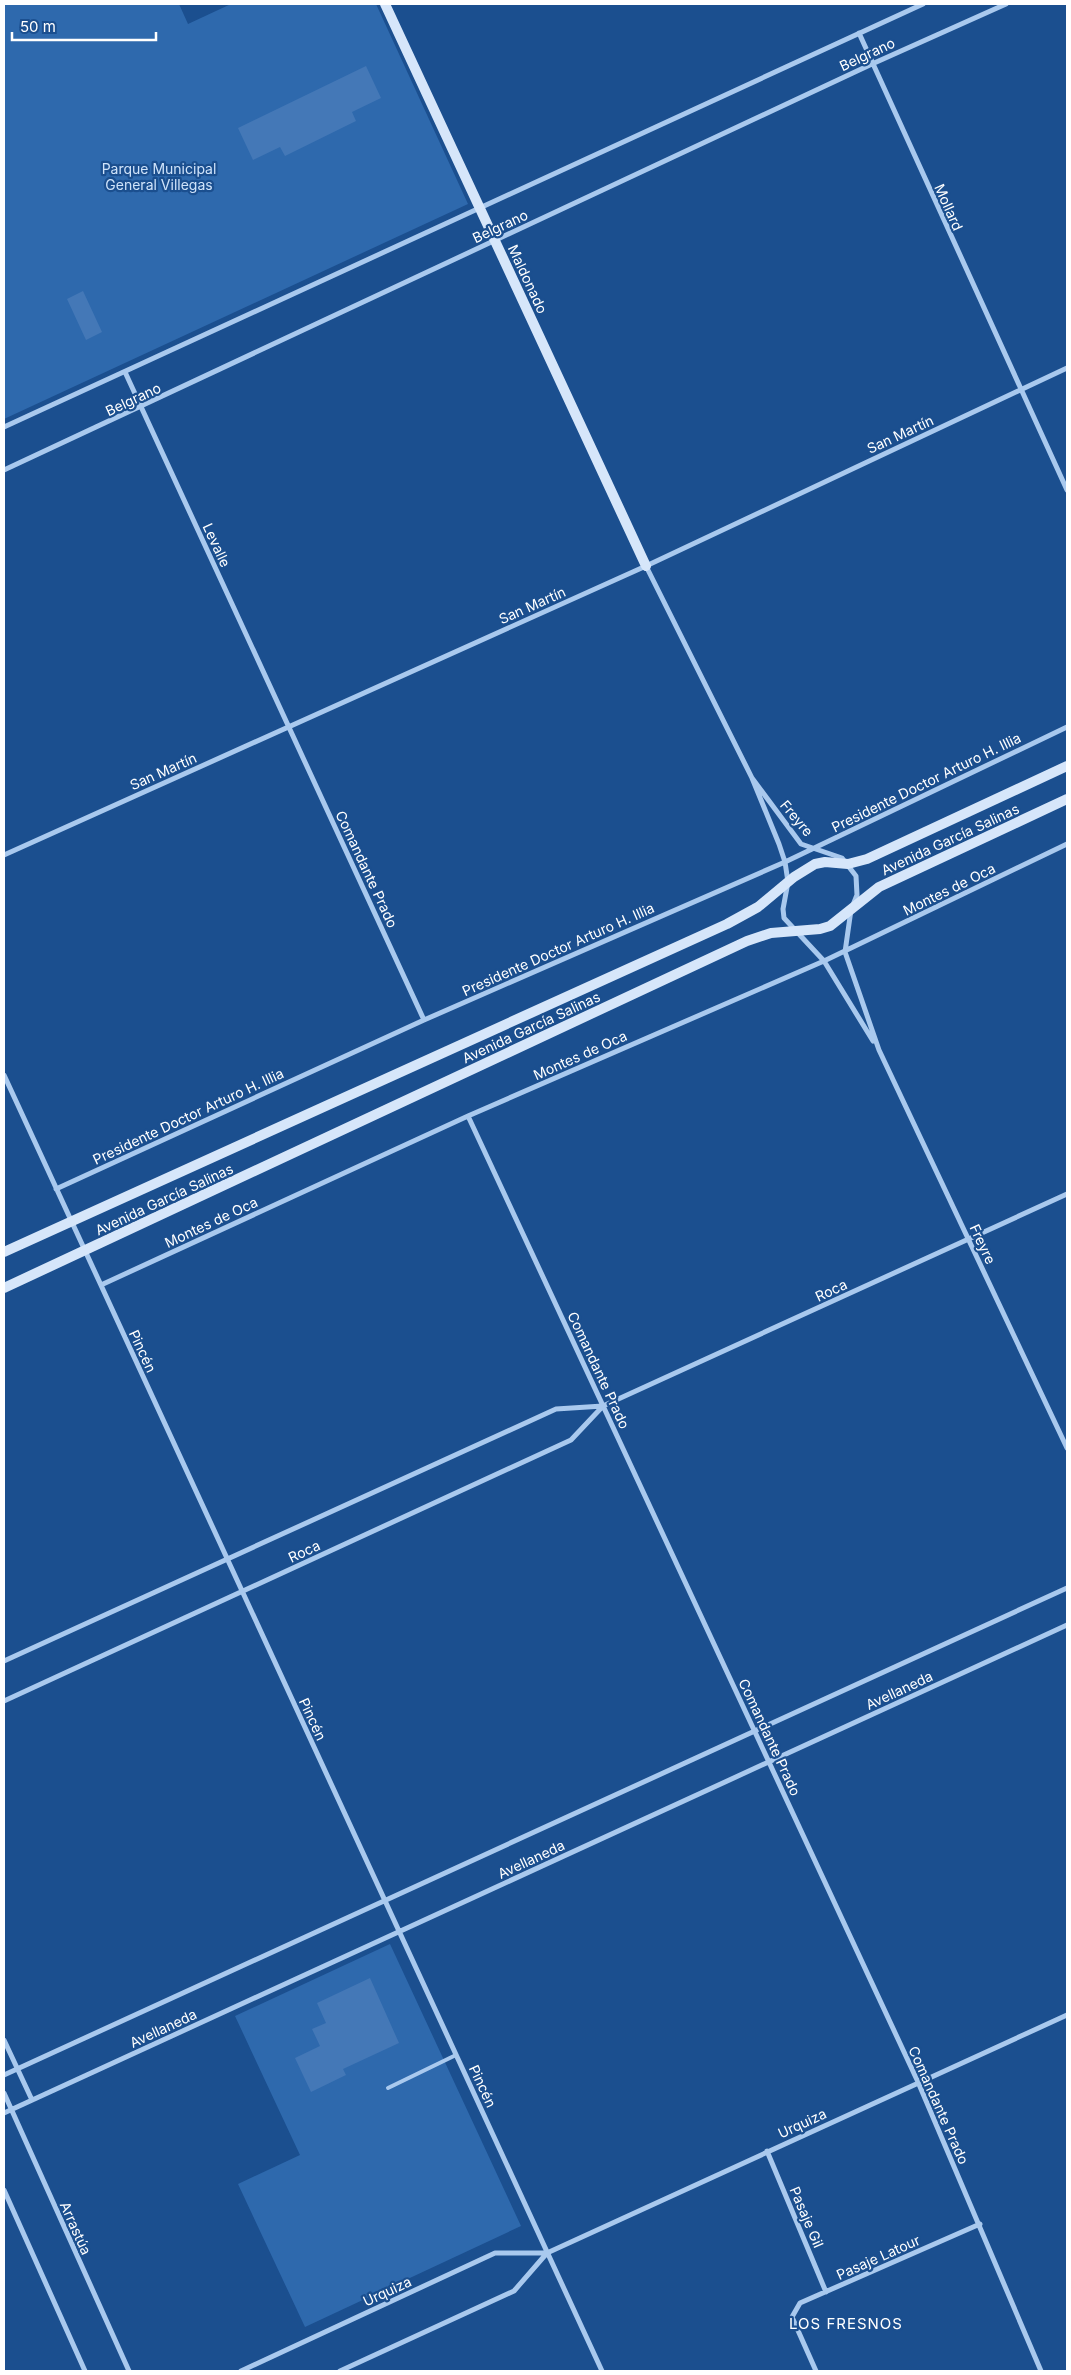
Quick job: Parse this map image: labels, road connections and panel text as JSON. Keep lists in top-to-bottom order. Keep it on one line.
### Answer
{"streets":{"main road":["Maldonado","Avenida García Salinas"],"street":["Belgrano","Mollard","San Martín","Levalle","Presidente Doctor Arturo H. Illia","Freyre","Comandante Prado","Montes de Oca","Roca","Pincén","Avellaneda","Urquiza","Pasaje Gil","Arrastúa","Pasaje Latour"]},"crossings":[["Belgrano","Mollard"],["Belgrano","Maldonado"],["Belgrano","Levalle"],["Mollard","San Martín"],["Maldonado","San Martín"],["Maldonado","Freyre"],["San Martín","Levalle"],["San Martín","Freyre"],["San Martín","Comandante Prado"],["Levalle","Comandante Prado"],["Presidente Doctor Arturo H. Illia","Freyre"],["Presidente Doctor Arturo H. Illia","Comandante Prado"],["Presidente Doctor Arturo H. Illia","Pincén"],["Freyre","Avenida García Salinas"],["Freyre","Montes de Oca"],["Freyre","Roca"],["Avenida García Salinas","Pincén"],["Comandante Prado","Montes de Oca"],["Comandante Prado","Roca"],["Comandante Prado","Avellaneda"],["Comandante Prado","Urquiza"],["Comandante Prado","Pasaje Latour"],["Montes de Oca","Pincén"],["Roca","Pincén"],["Pincén","Avellaneda"],["Pincén","Urquiza"],["Avellaneda","Arrastúa"],["Urquiza","Pasaje Gil"],["Pasaje Gil","Pasaje Latour"]],"districts":["LOS FRESNOS"],"parks":["Parque Municipal General Villegas"],"scale_bar":"50 m"}
